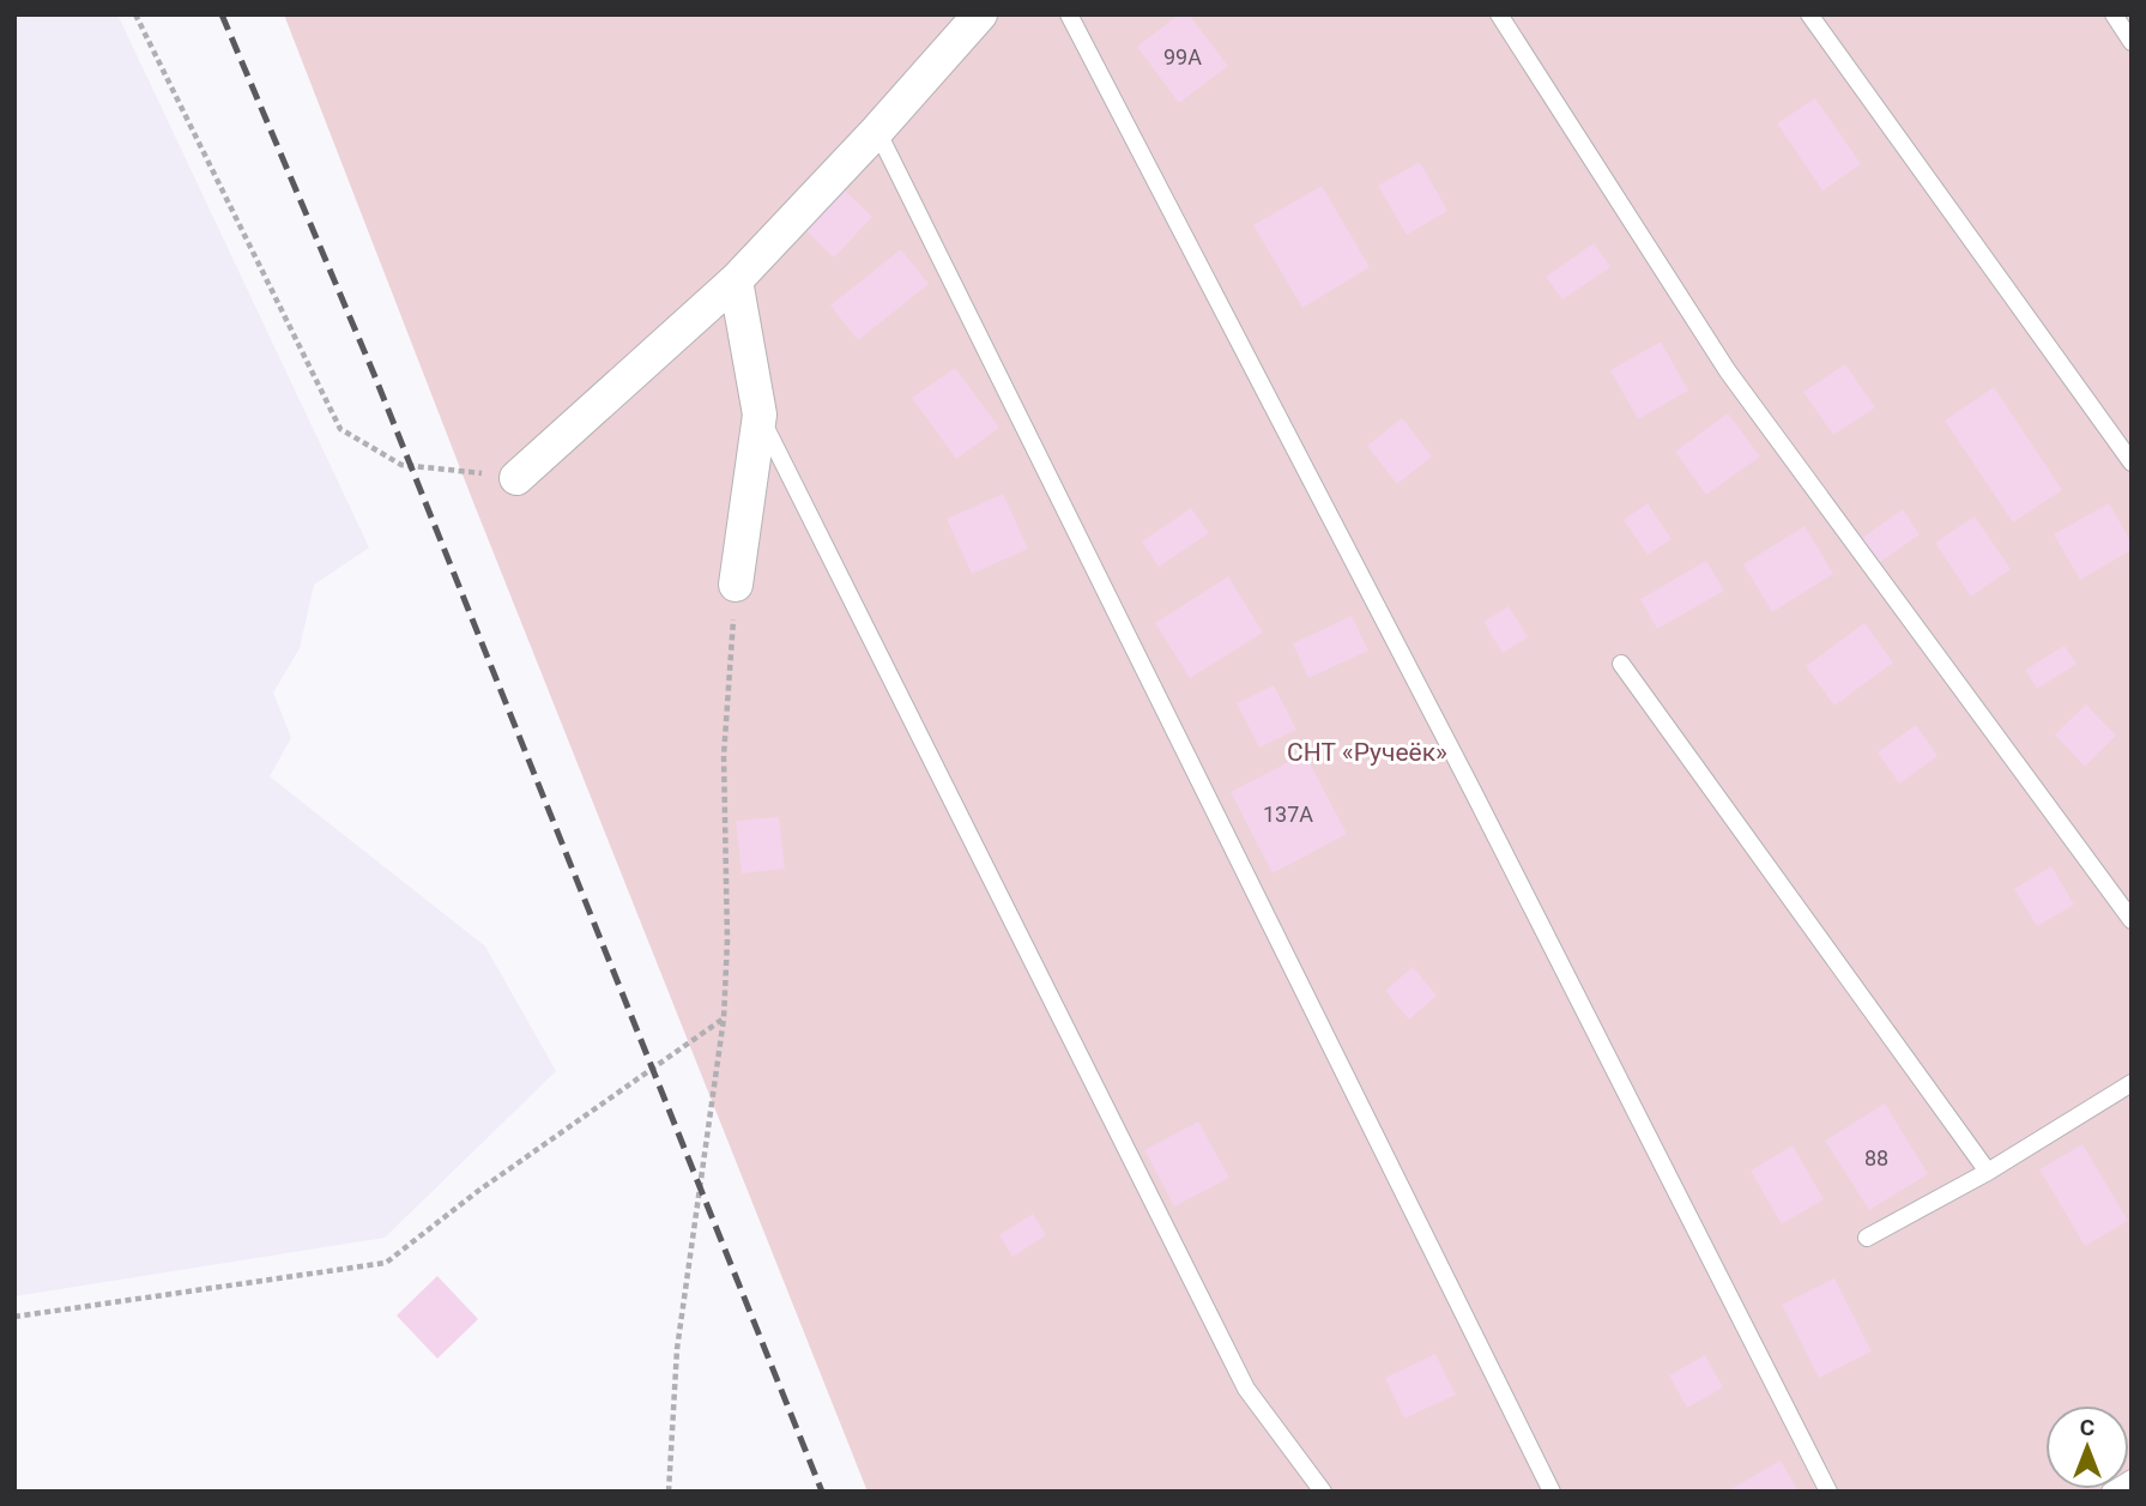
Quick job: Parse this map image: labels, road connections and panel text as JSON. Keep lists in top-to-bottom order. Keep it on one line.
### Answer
{"parks":["СНТ «Ручеёк»"],"house_numbers":["99А","137А","88"],"north":"top"}
